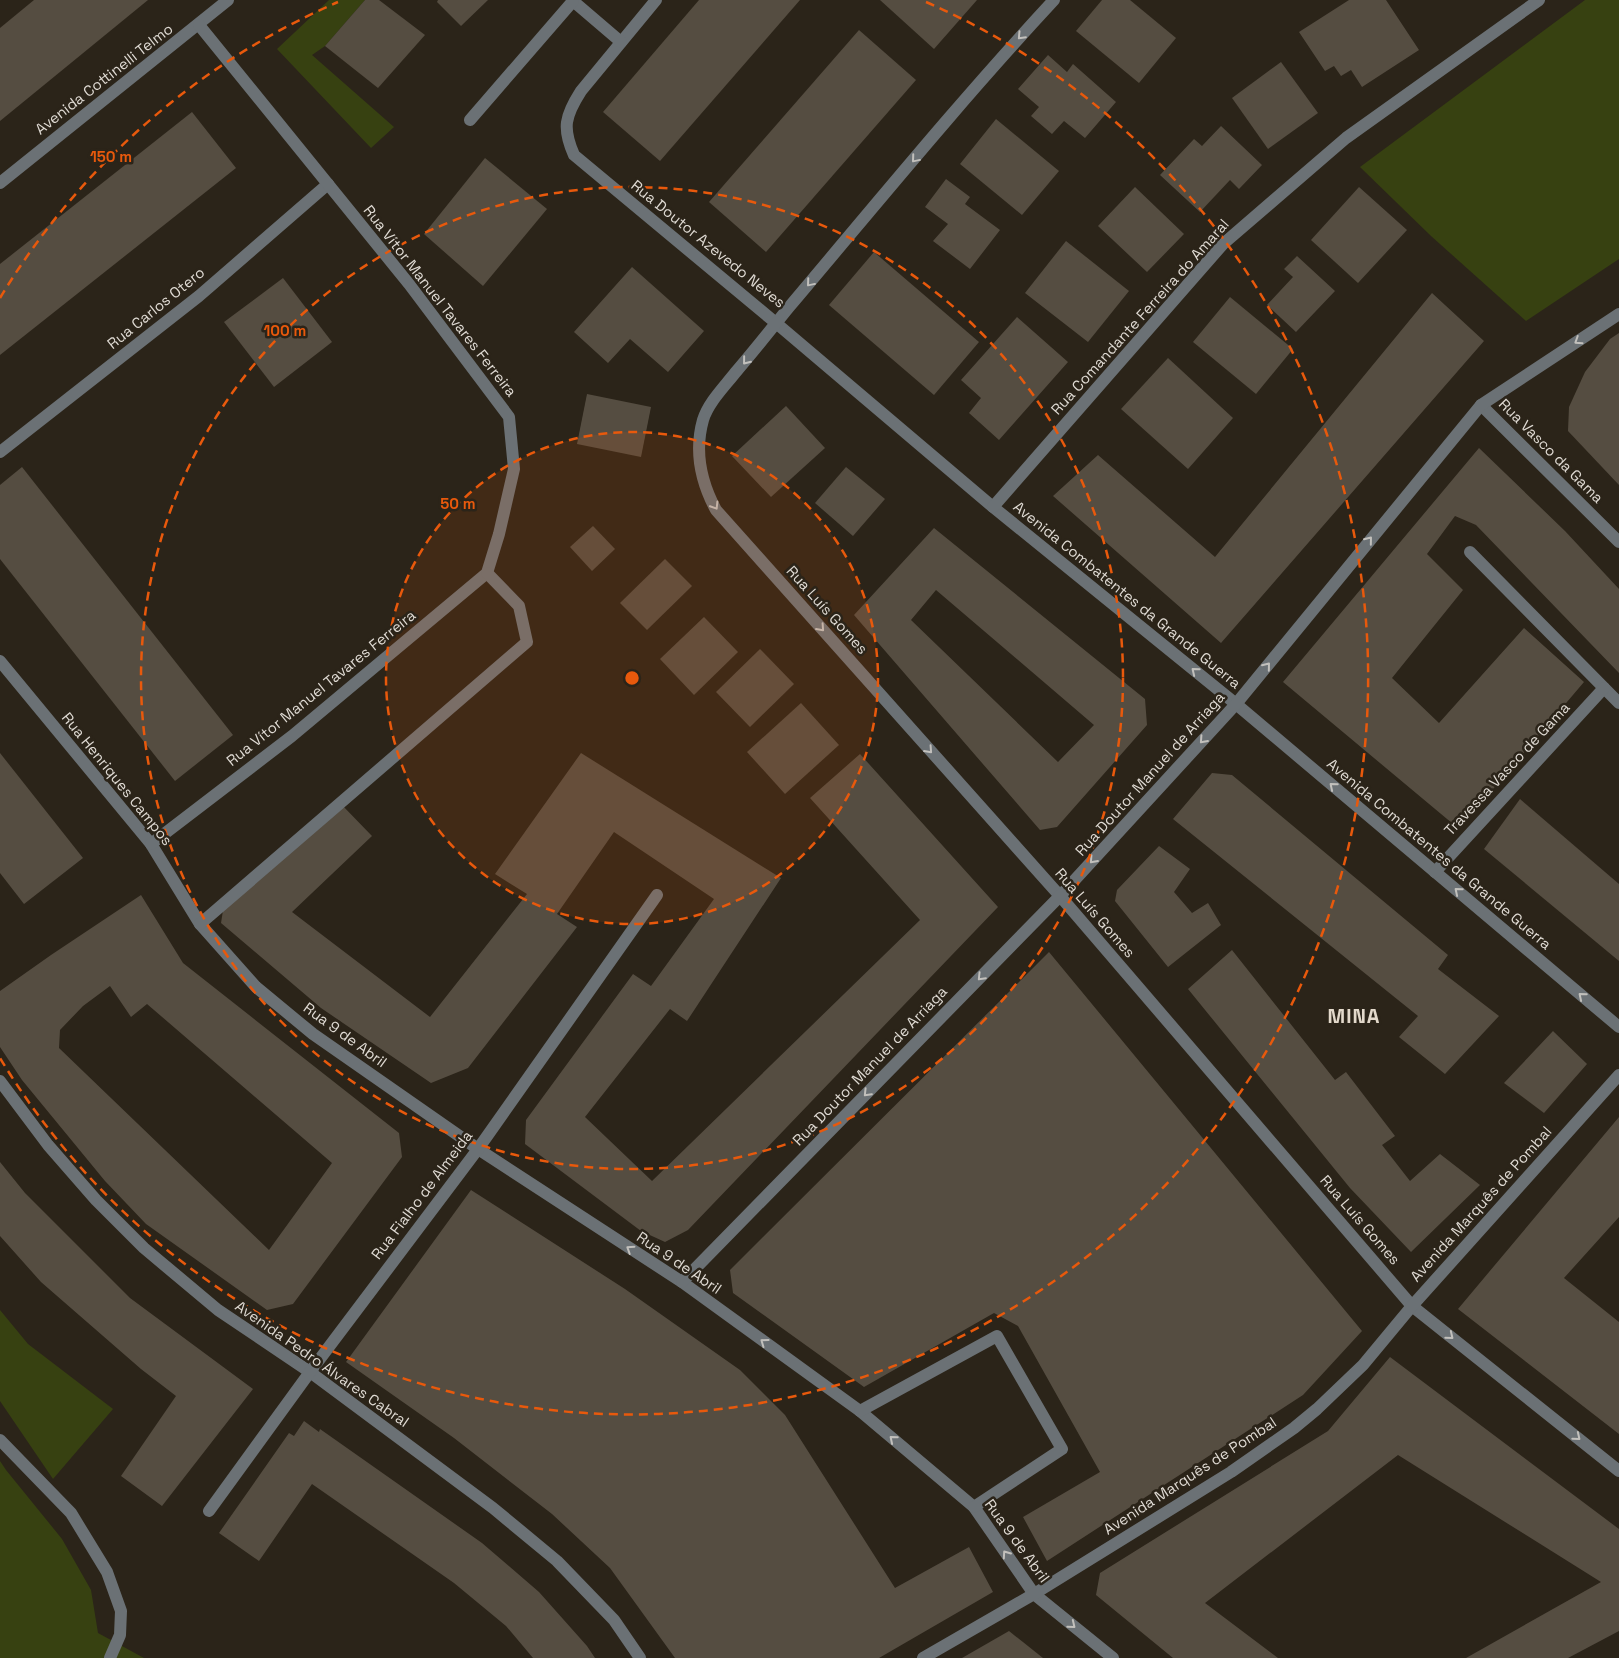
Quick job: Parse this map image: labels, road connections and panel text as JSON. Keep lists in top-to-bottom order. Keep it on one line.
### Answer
{"streets":{"street":["Avenida Cottinelli Telmo","Rua Doutor Azevedo Neves","Rua Vítor Manuel Tavares Ferreira","Rua Carlos Otero","Rua Comandante Ferreira do Amaral","Rua Vasco da Gama","Avenida Combatentes da Grande Guerra","Rua Luís Gomes","Travessa Vasco de Gama","Rua Doutor Manuel de Arriaga","Rua Henriques Campos","Rua 9 de Abril","Rua Fialho de Almeida","Avenida Marquês de Pombal","Avenida Pedro Álvares Cabral"]},"crossings":[["Avenida Cottinelli Telmo","Rua Vítor Manuel Tavares Ferreira"],["Rua Doutor Azevedo Neves","Avenida Combatentes da Grande Guerra"],["Rua Doutor Azevedo Neves","Rua Luís Gomes"],["Rua Vítor Manuel Tavares Ferreira","Rua Carlos Otero"],["Rua Vítor Manuel Tavares Ferreira","Rua Henriques Campos"],["Rua Comandante Ferreira do Amaral","Avenida Combatentes da Grande Guerra"],["Rua Vasco da Gama","Rua Doutor Manuel de Arriaga"],["Avenida Combatentes da Grande Guerra","Rua Luís Gomes"],["Avenida Combatentes da Grande Guerra","Travessa Vasco de Gama"],["Avenida Combatentes da Grande Guerra","Rua Doutor Manuel de Arriaga"],["Rua Luís Gomes","Rua Doutor Manuel de Arriaga"],["Rua Luís Gomes","Avenida Marquês de Pombal"],["Rua Doutor Manuel de Arriaga","Rua 9 de Abril"],["Rua Henriques Campos","Rua 9 de Abril"],["Rua 9 de Abril","Rua Fialho de Almeida"],["Rua 9 de Abril","Avenida Marquês de Pombal"],["Rua Fialho de Almeida","Avenida Pedro Álvares Cabral"]],"one_way":["Rua Doutor Azevedo Neves","Avenida Combatentes da Grande Guerra","Rua Luís Gomes"],"districts":["MINA"],"rings":["150 m","100 m","50 m"]}
